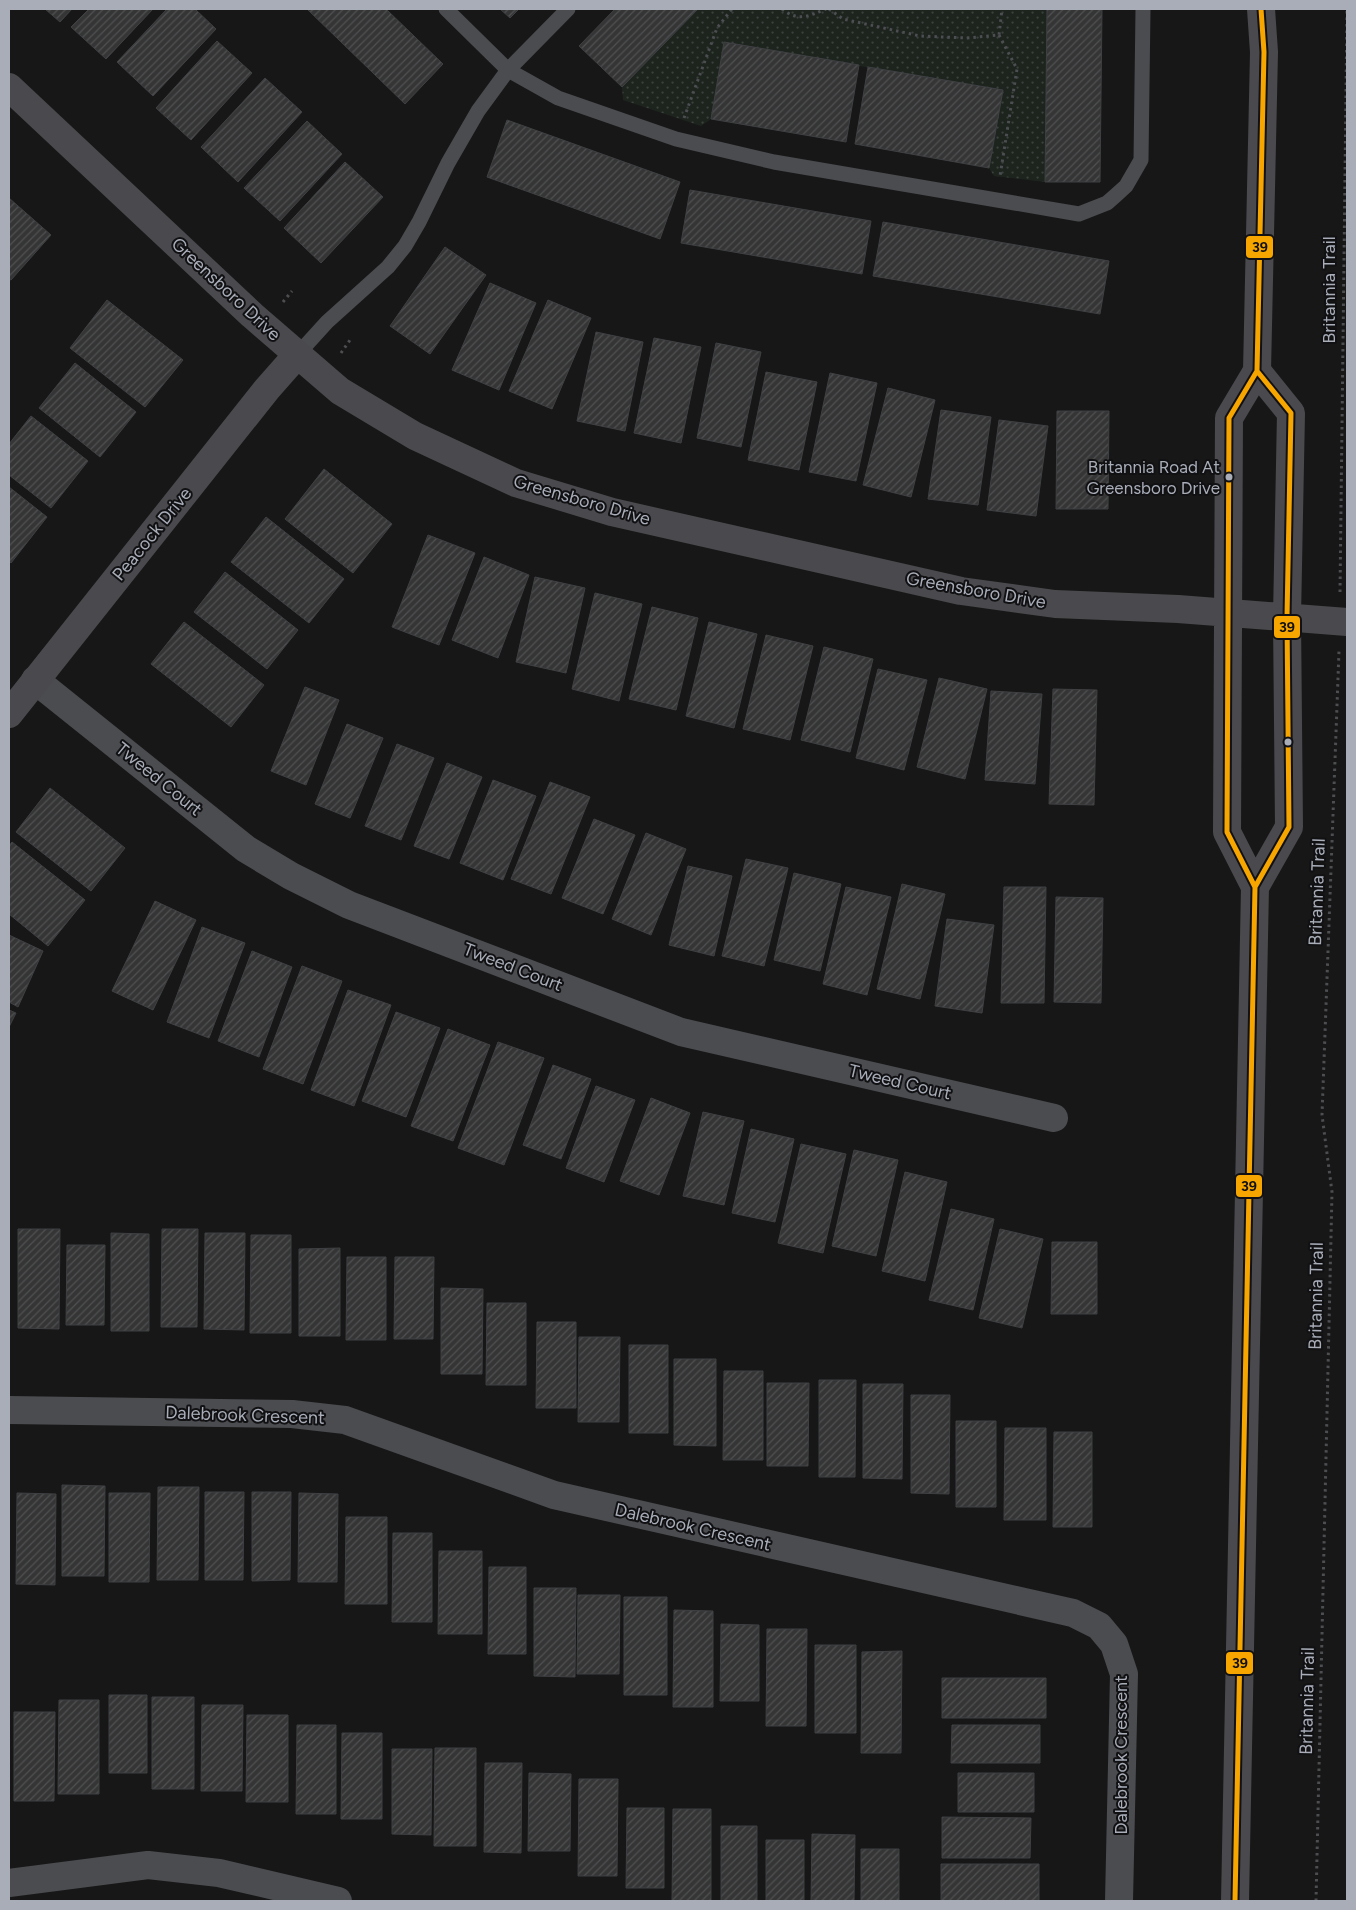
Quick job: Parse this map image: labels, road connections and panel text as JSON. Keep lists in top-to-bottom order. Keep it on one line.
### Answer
{"streets":{"main road":["Greensboro Drive","Peacock Drive"],"street":["Tweed Court","Dalebrook Crescent"],"path":["Britannia Trail"]},"crossings":[["Greensboro Drive","Peacock Drive"],["Peacock Drive","Tweed Court"]],"places":["Britannia Road At Greensboro Drive"],"lines":["transit line 39"]}
